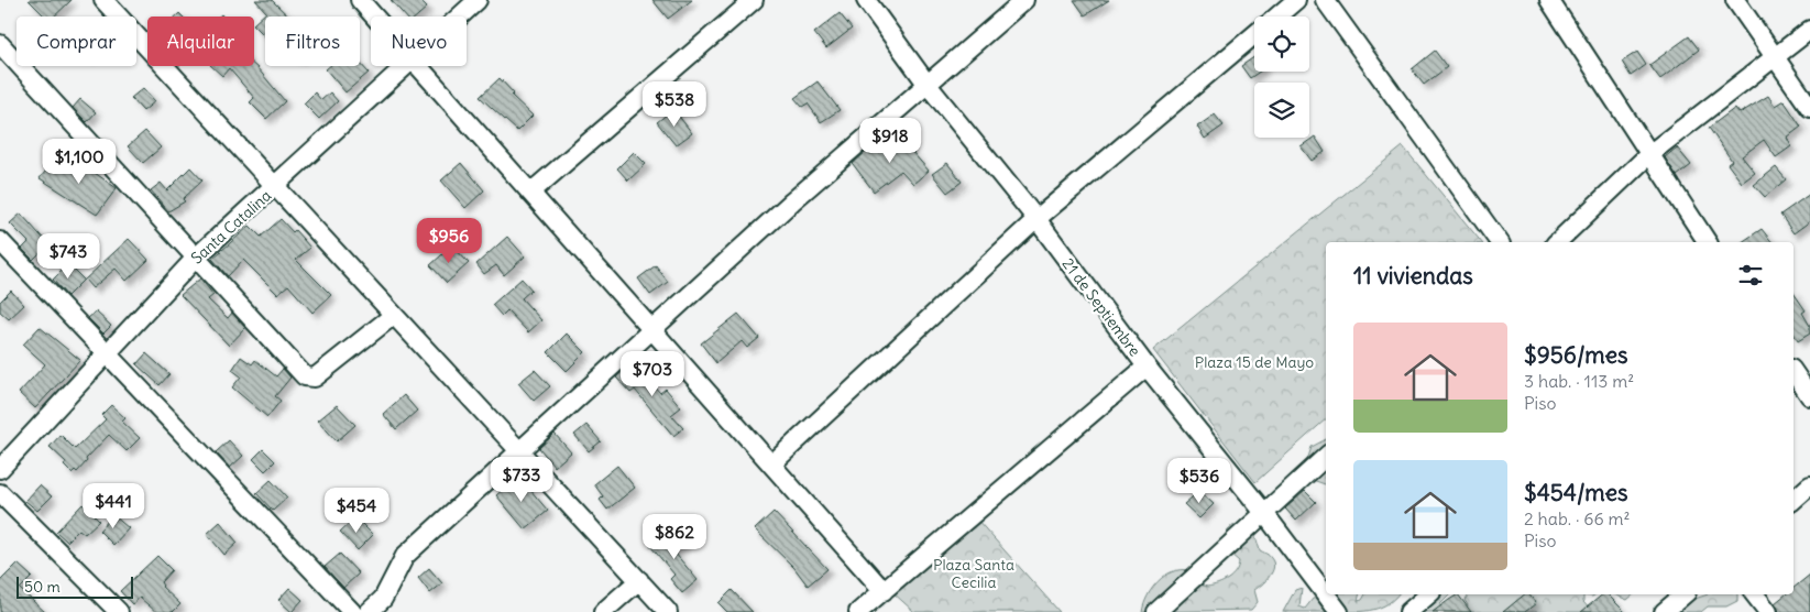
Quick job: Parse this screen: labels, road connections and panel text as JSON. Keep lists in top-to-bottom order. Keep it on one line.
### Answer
{"streets":{"street":["Santa Catalina","21 de Septiembre"]},"parks":["Plaza 15 de Mayo","Plaza Santa Cecilia"],"scale_bar":"50 m","page":{"chip":["Comprar","Alquilar","Filtros","Nuevo"],"price":["$538","$918","$1,100","$956","$743","$703","$733","$536","$441","$454","$862"],"heading":"11 viviendas","list":[{"name":"$956/mes","note":"3 hab. · 113 m² · Piso"},{"name":"$454/mes","note":"2 hab. · 66 m² · Piso"}],"scale":"50 m"}}
